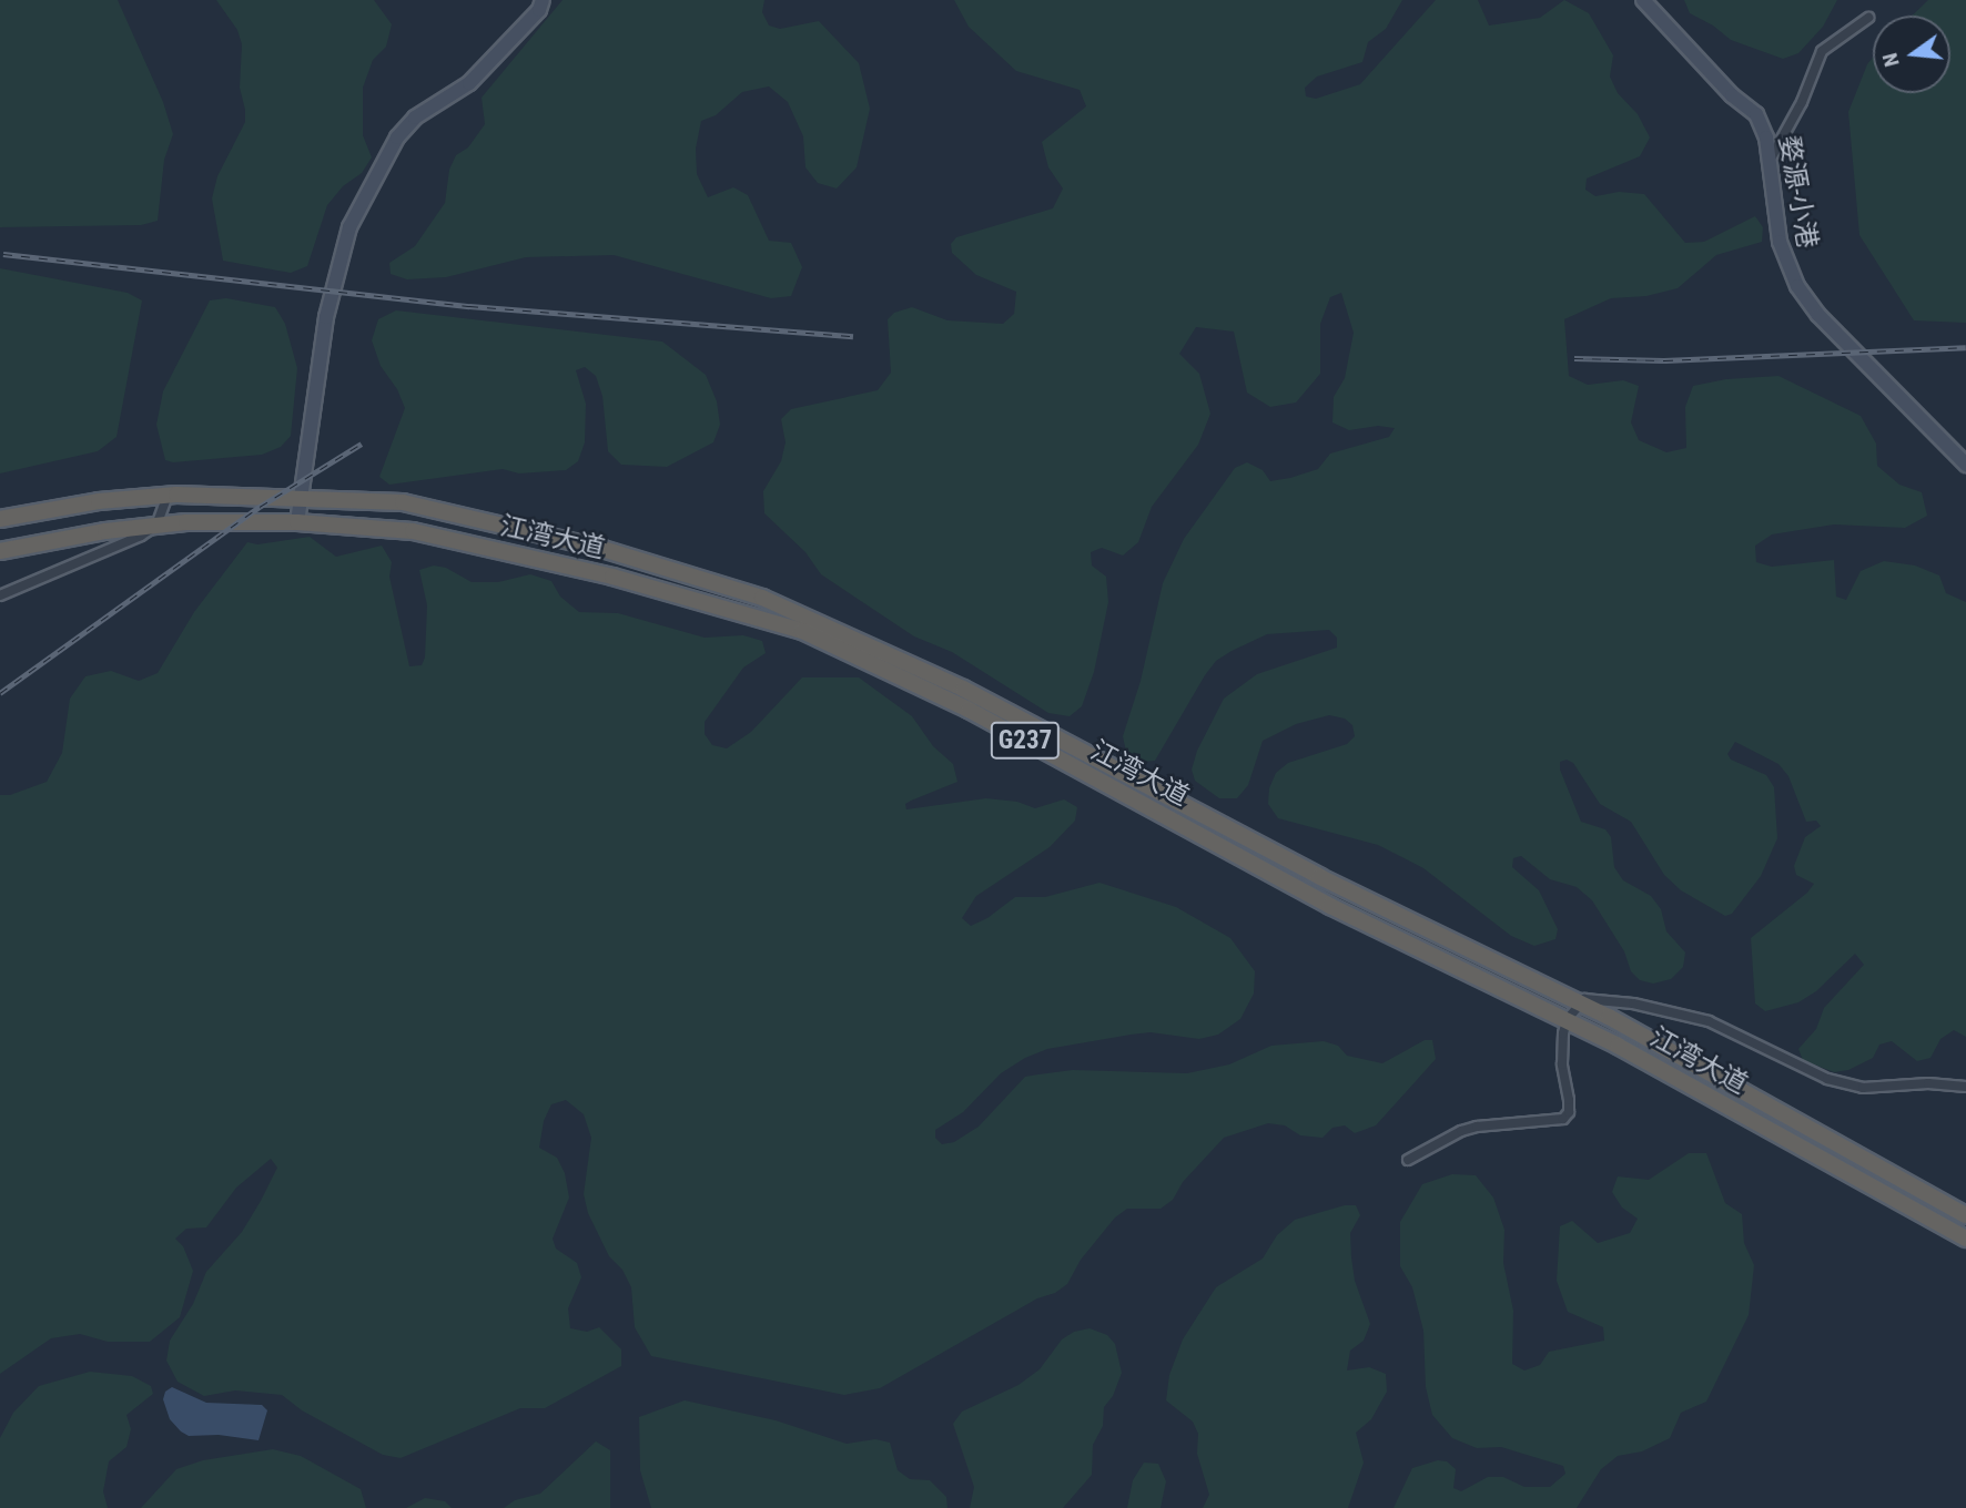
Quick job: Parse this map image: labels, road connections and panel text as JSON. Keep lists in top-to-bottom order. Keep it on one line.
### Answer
{"streets":{"highway":["江湾大道","G237"],"main road":["婺源-小港"]},"north":"left"}
